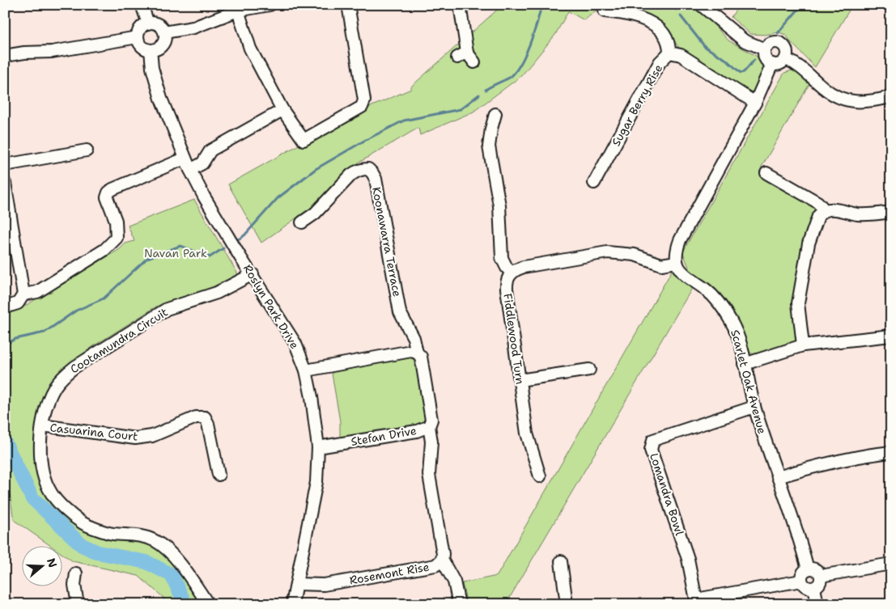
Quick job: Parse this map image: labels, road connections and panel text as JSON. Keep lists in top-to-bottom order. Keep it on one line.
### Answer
{"streets":{"street":["Sugar Berry Rise","Koonawarra Terrace","Roslyn Park Drive","Fiddlewood Turn","Cootamundra Circuit","Scarlet Oak Avenue","Casuarina Court","Stefan Drive","Lomandra Bowl","Rosemont Rise"]},"crossings":[["Koonawarra Terrace","Stefan Drive"],["Roslyn Park Drive","Cootamundra Circuit"],["Roslyn Park Drive","Stefan Drive"],["Roslyn Park Drive","Rosemont Rise"],["Cootamundra Circuit","Casuarina Court"],["Scarlet Oak Avenue","Lomandra Bowl"],["Stefan Drive","Rosemont Rise"]],"parks":["Navan Park"],"north":"right"}
